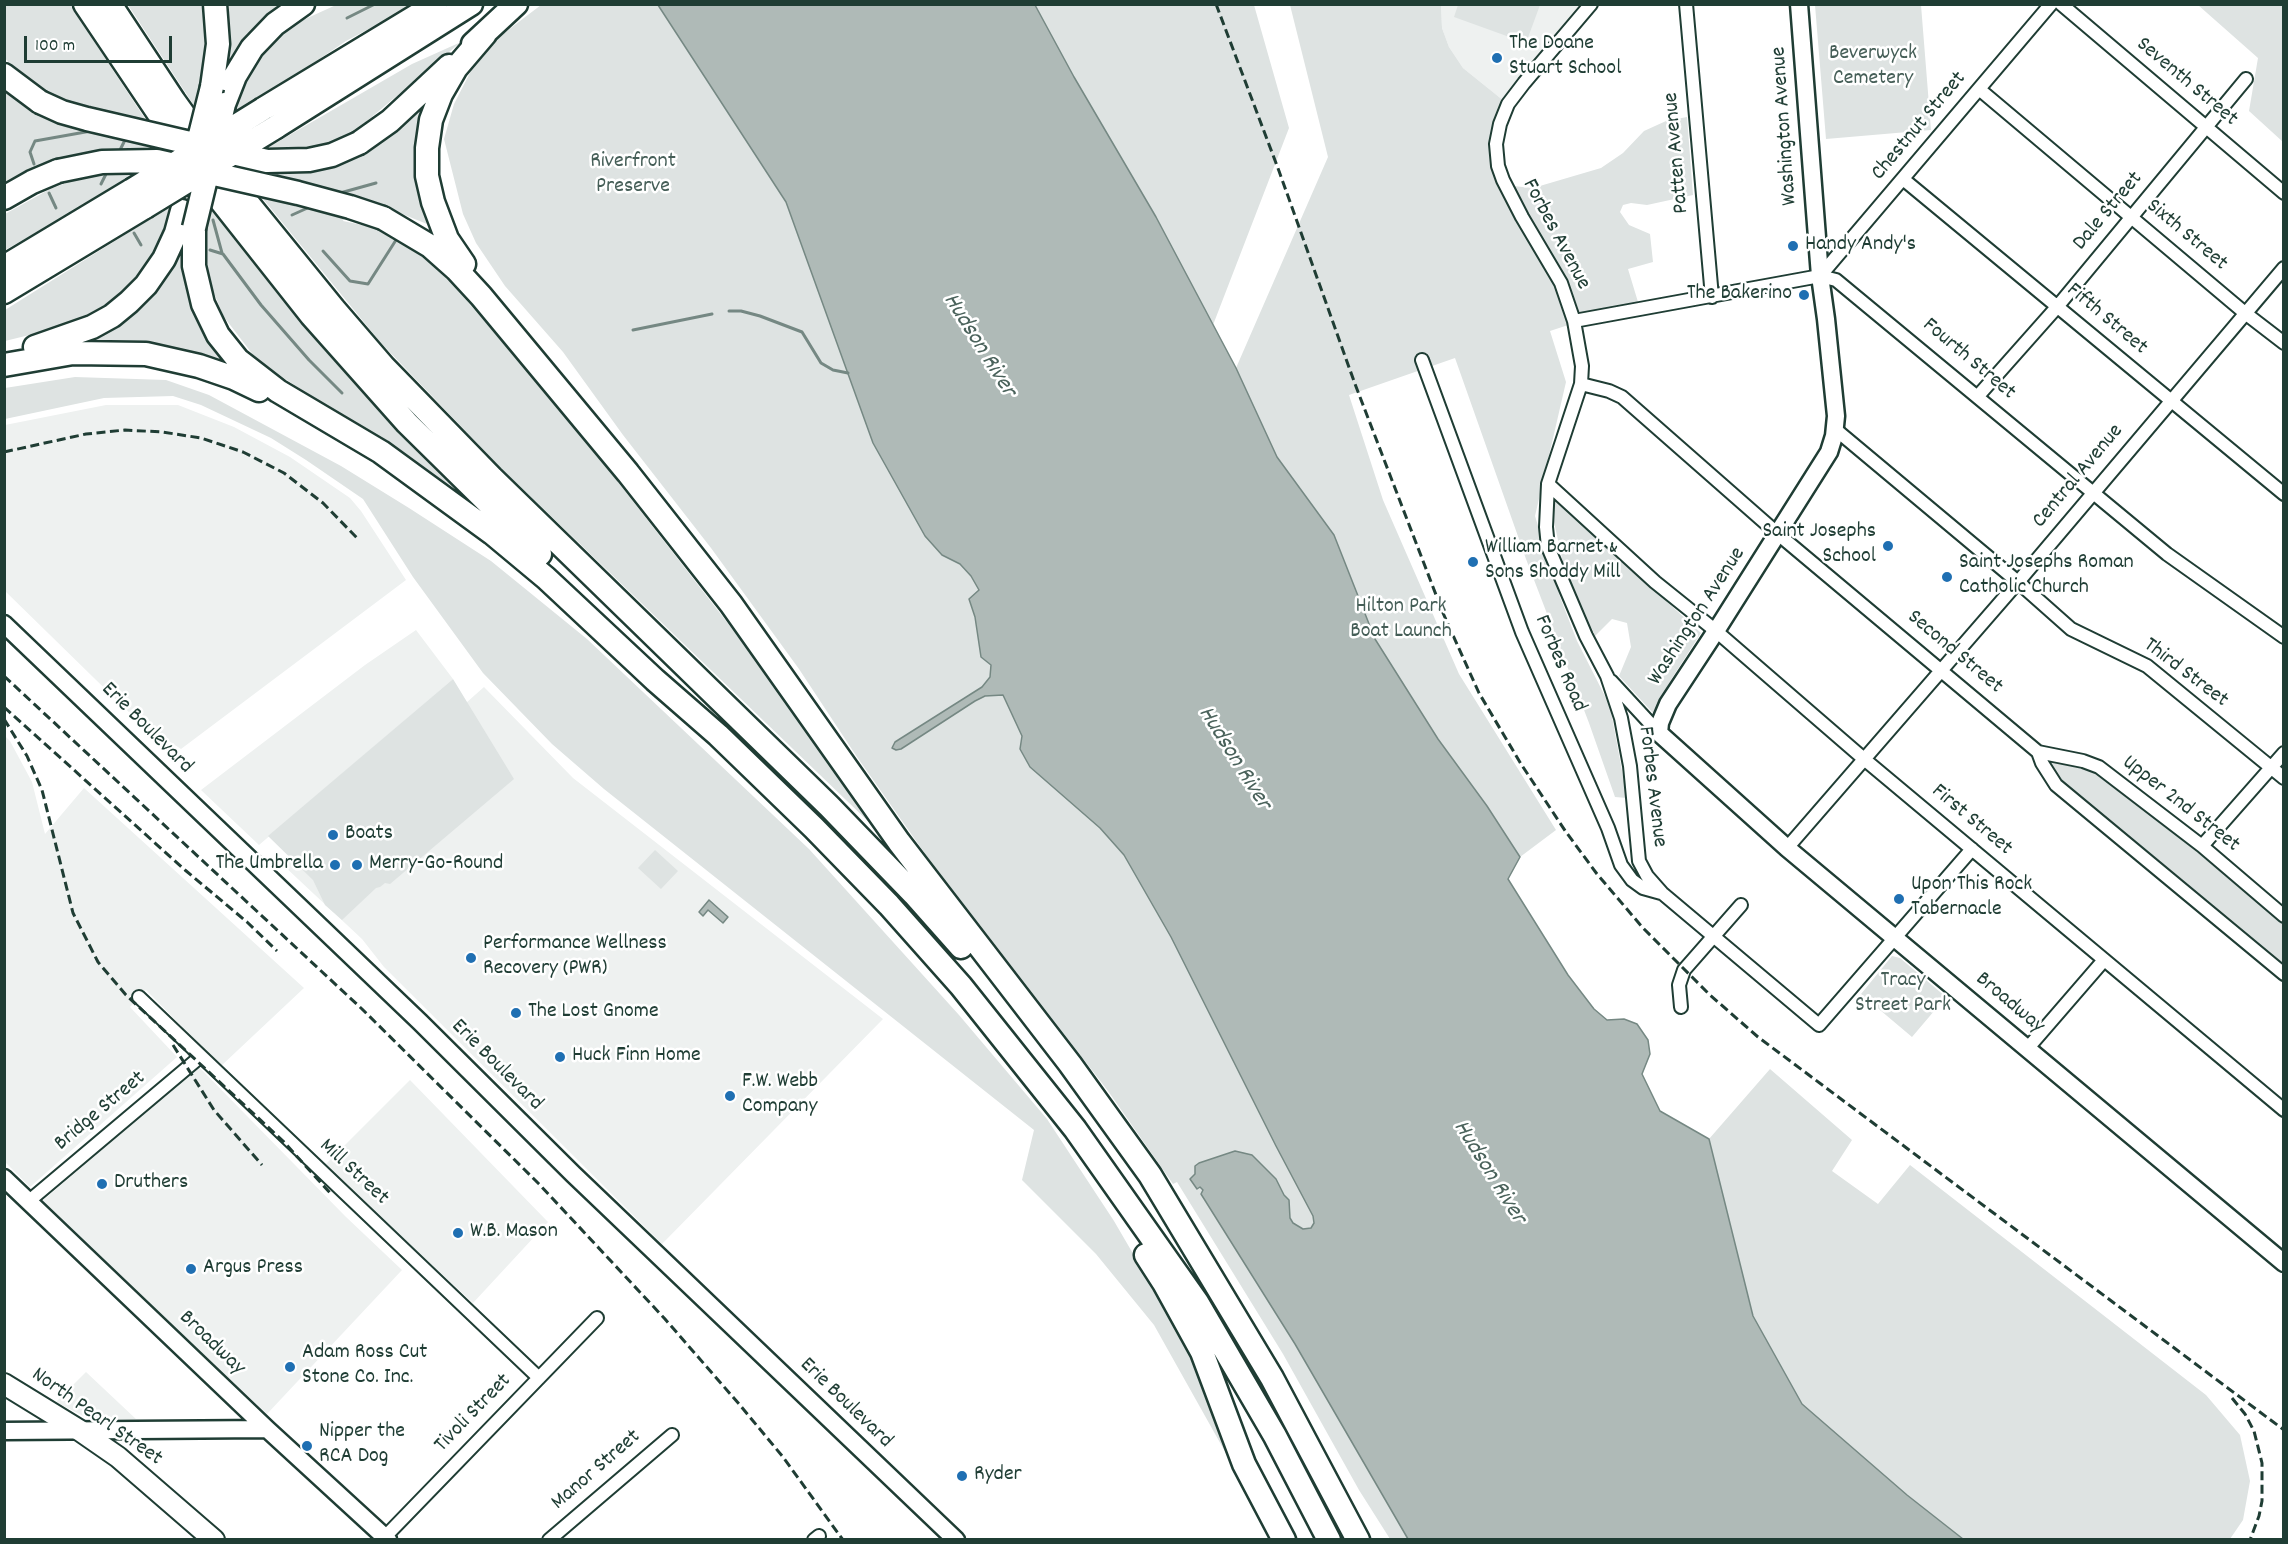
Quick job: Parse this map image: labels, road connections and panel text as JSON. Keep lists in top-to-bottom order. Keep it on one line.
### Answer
{"streets":{"main road":["North Pearl Street"],"street":["Seventh Street","Washington Avenue","Chestnut Street","Patten Avenue","Dale Street","Forbes Avenue","Sixth Street","Fifth Street","Fourth Street","Central Avenue","Second Street","Forbes Road","Third Street","Erie Boulevard","Upper 2nd Street","First Street","Broadway","Bridge Street","Mill Street","Tivoli Street","Manor Street"]},"crossings":[["Seventh Street","Dale Street"],["Washington Avenue","Chestnut Street"],["Washington Avenue","Fourth Street"],["Washington Avenue","Second Street"],["Washington Avenue","Third Street"],["Washington Avenue","First Street"],["Washington Avenue","Broadway"],["Chestnut Street","Sixth Street"],["Chestnut Street","Fifth Street"],["Chestnut Street","Fourth Street"],["Dale Street","Sixth Street"],["Dale Street","Fifth Street"],["Dale Street","Fourth Street"],["Forbes Avenue","Second Street"],["Forbes Avenue","Forbes Road"],["Forbes Avenue","First Street"],["Forbes Avenue","Broadway"],["Sixth Street","Central Avenue"],["Fifth Street","Central Avenue"],["Fourth Street","Central Avenue"],["Central Avenue","Second Street"],["Central Avenue","Third Street"],["Central Avenue","First Street"],["Central Avenue","Broadway"],["Second Street","Upper 2nd Street"],["Broadway","Bridge Street"],["Broadway","Tivoli Street"],["Bridge Street","Mill Street"],["Mill Street","Tivoli Street"]],"water":["Hudson River"],"parks":["Beverwyck Cemetery","Riverfront Preserve","Hilton Park Boat Launch","Tracy Street Park"],"places":["The Doane Stuart School","Handy Andy's","The Bakerino","Saint Josephs School","William Barnet & Sons Shoddy Mill","Saint Josephs Roman Catholic Church","Boats","The Umbrella","Merry-Go-Round","Upon This Rock Tabernacle","Performance Wellness Recovery (PWR)","The Lost Gnome","Huck Finn Home","F.W. Webb Company","Druthers","W.B. Mason","Argus Press","Adam Ross Cut Stone Co. Inc.","Nipper the RCA Dog","Ryder"],"scale_bar":"100 m"}
